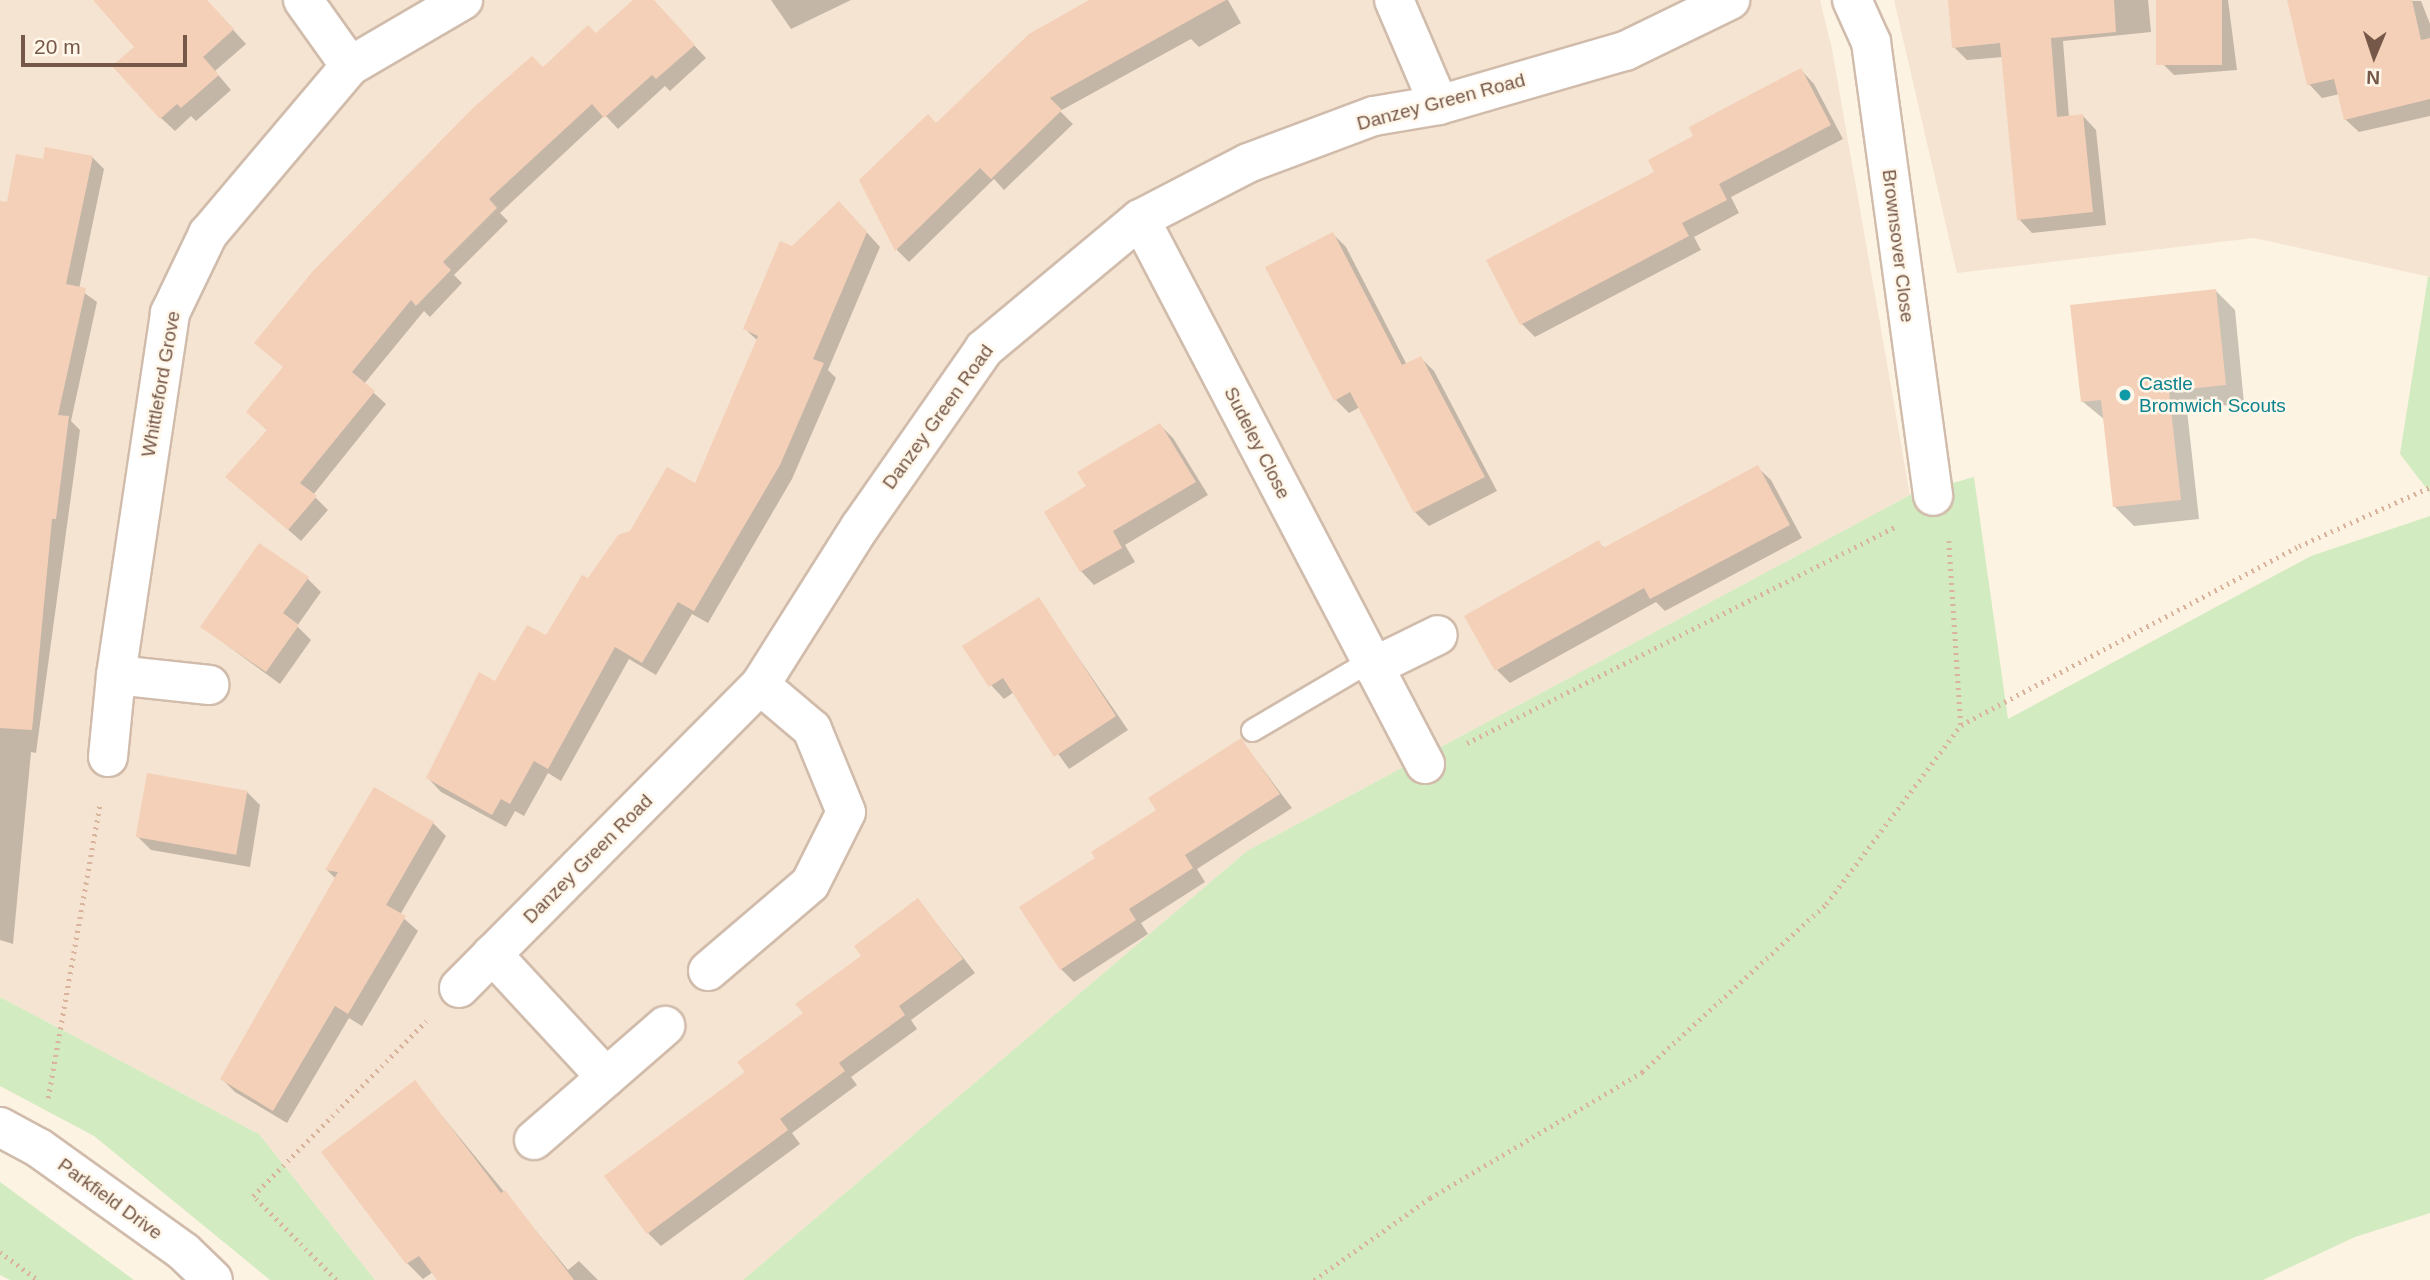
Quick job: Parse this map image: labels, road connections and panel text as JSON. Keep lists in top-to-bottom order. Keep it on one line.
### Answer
{"streets":{"street":["Danzey Green Road","Brownsover Close","Whittleford Grove","Sudeley Close","Parkfield Drive"]},"crossings":[["Danzey Green Road","Sudeley Close"]],"places":["Castle Bromwich Scouts"],"scale_bar":"20 m","north":"bottom"}
